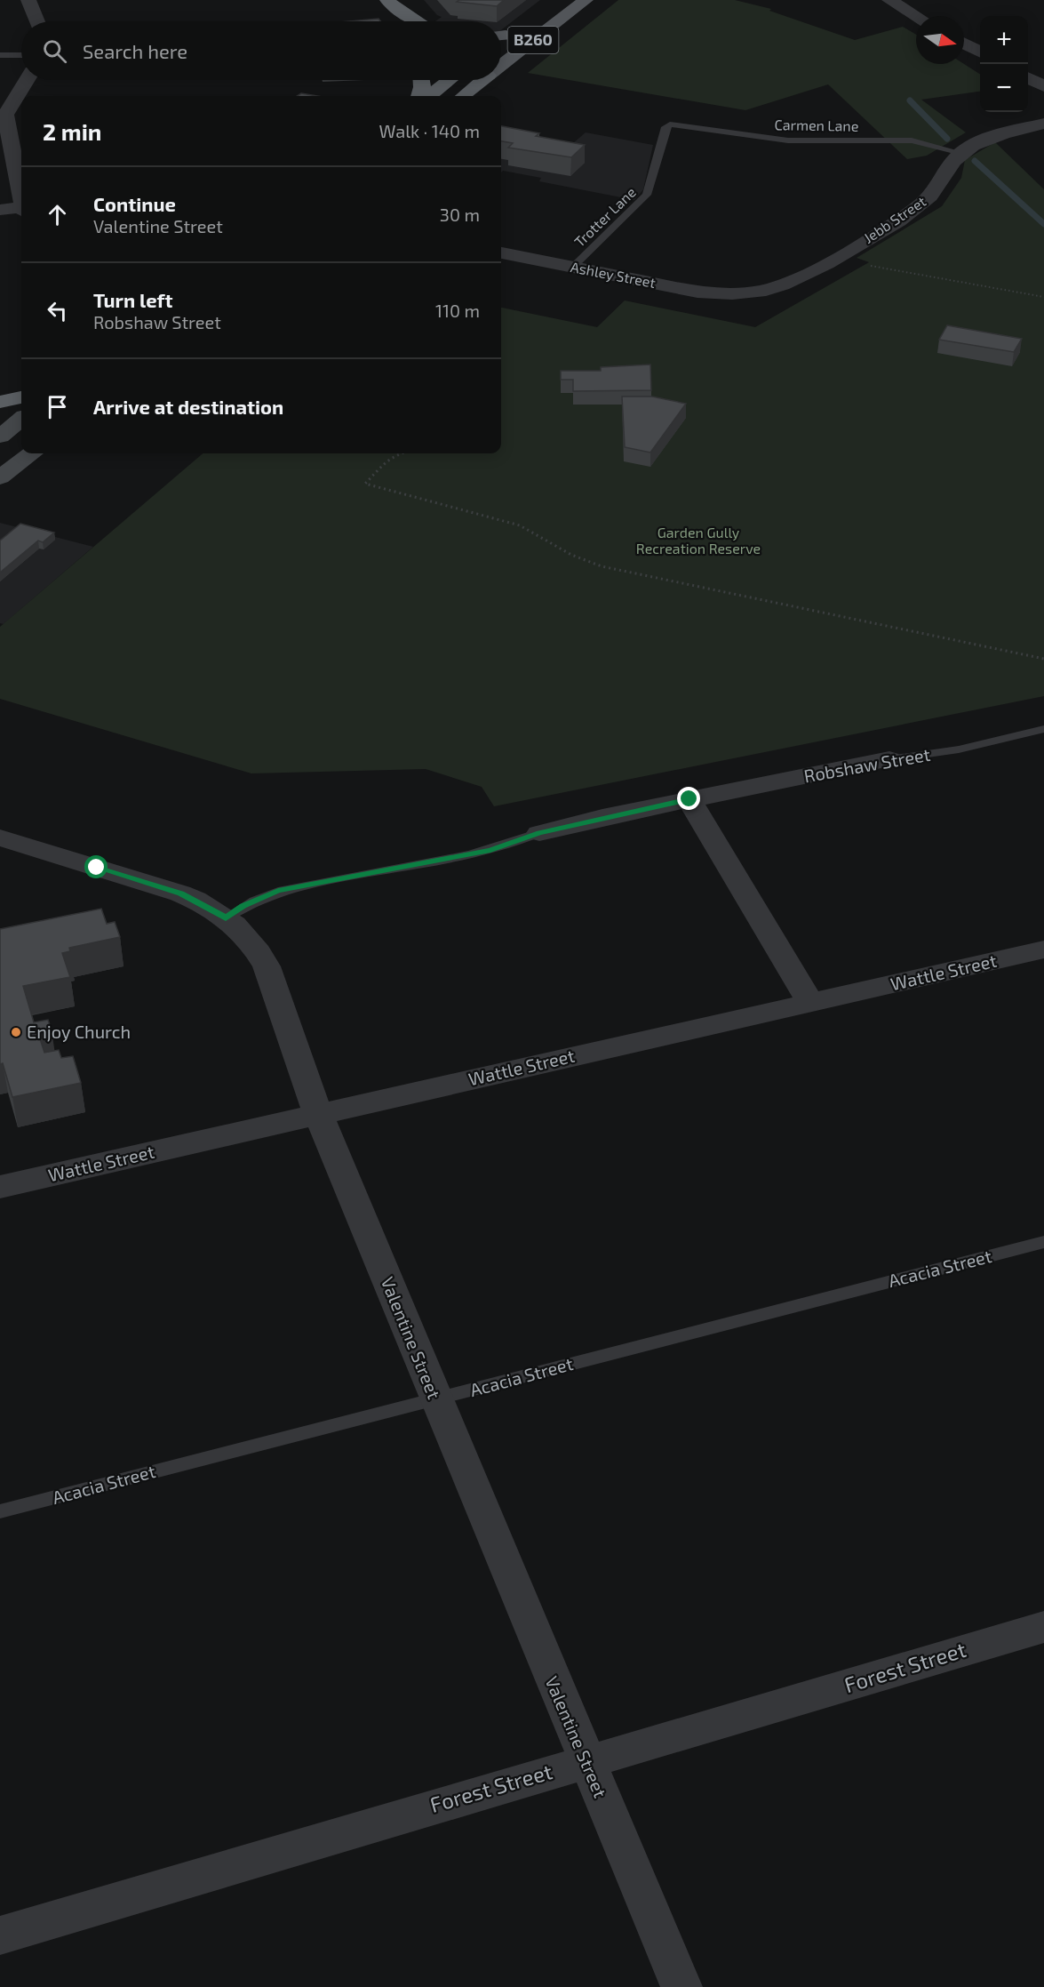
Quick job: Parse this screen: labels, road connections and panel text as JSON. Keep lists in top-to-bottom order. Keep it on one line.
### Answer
{"streets":{"main road":["B260"],"street":["Jebb Street","Ashley Street","Robshaw Street","Wattle Street","Valentine Street","Forest Street"],"lane":["Carmen Lane","Trotter Lane","Acacia Street"]},"crossings":[["Carmen Lane","Trotter Lane"],["Carmen Lane","Jebb Street"],["Trotter Lane","Ashley Street"],["Jebb Street","Ashley Street"],["Robshaw Street","Valentine Street"],["Wattle Street","Valentine Street"],["Acacia Street","Valentine Street"],["Valentine Street","Forest Street"]],"parks":["Garden Gully Recreation Reserve"],"places":["Enjoy Church"],"north":"right","page":{"map_buttons":["+","−"],"search":"Search here","heading":["2 min","Walk · 140 m"],"list":[["Continue","Valentine Street","30 m"],["Turn left","Robshaw Street","110 m"],"Arrive at destination"]}}
